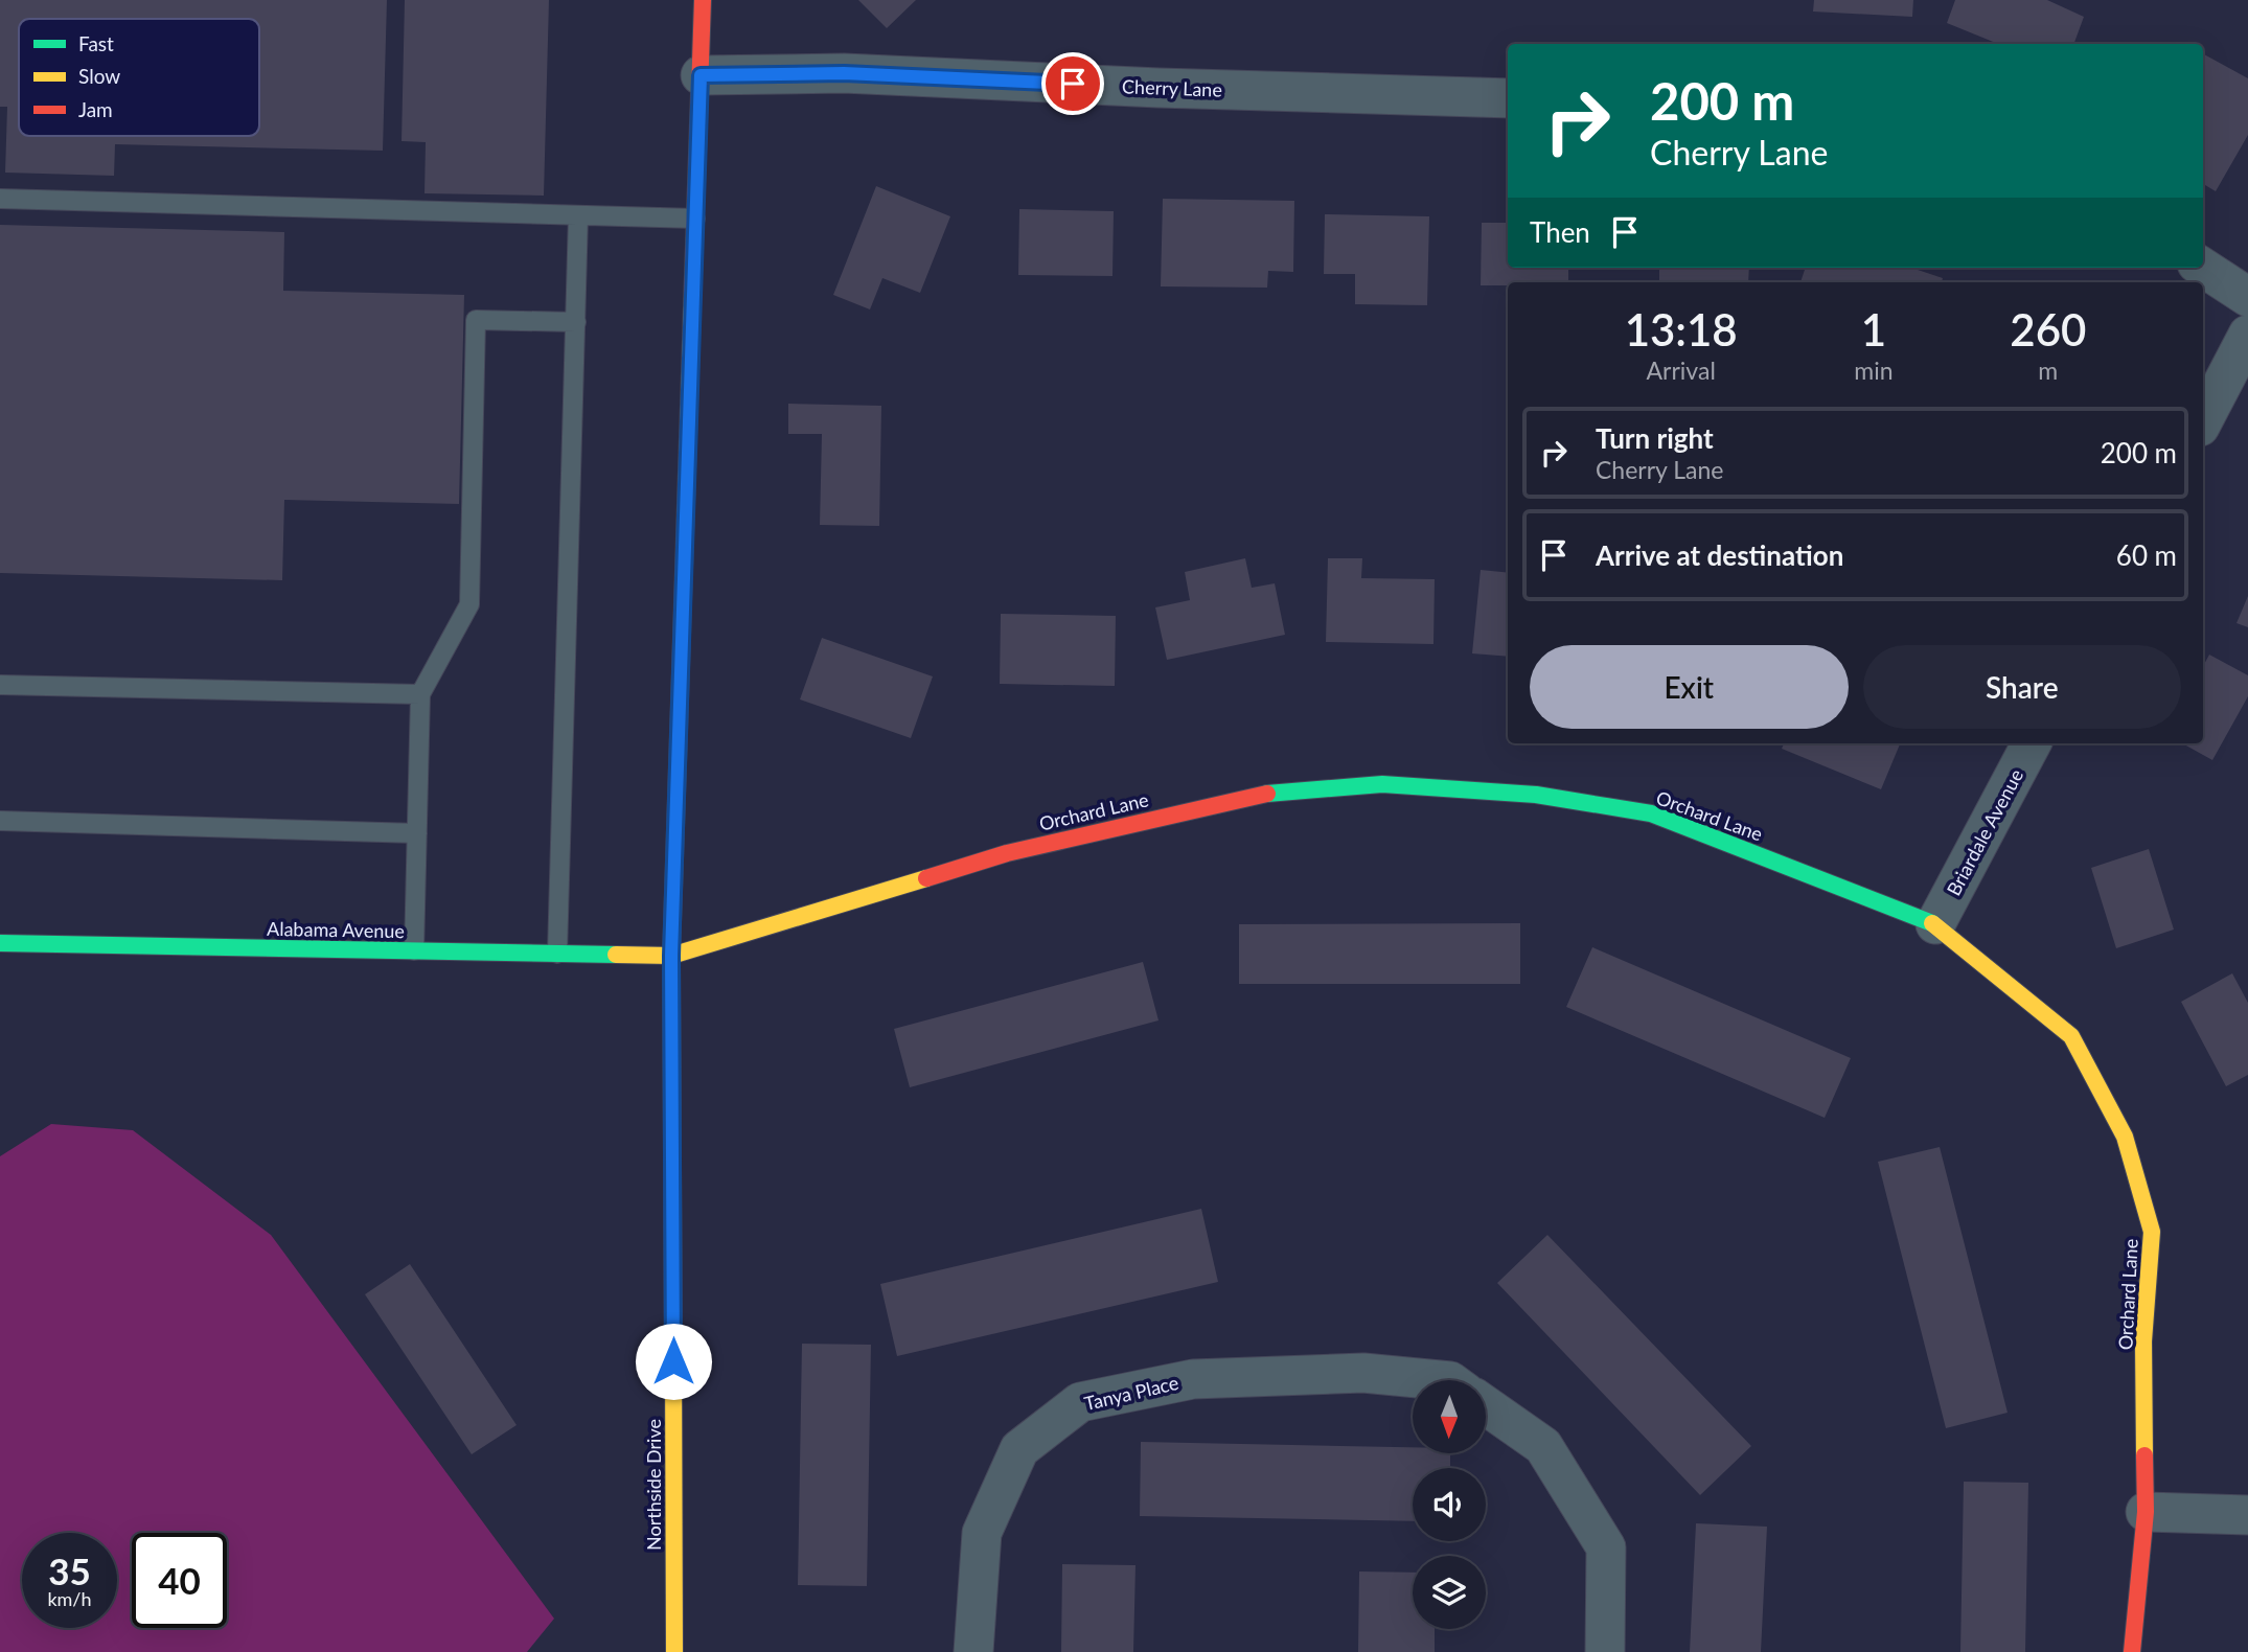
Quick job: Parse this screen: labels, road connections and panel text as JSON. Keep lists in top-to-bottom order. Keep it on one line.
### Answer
{"streets":{"street":["Cherry Lane","Orchard Lane","Briardale Avenue","Alabama Avenue","Tanya Place","Northside Drive"]},"crossings":[["Cherry Lane","Northside Drive"],["Orchard Lane","Briardale Avenue"],["Orchard Lane","Alabama Avenue"],["Orchard Lane","Northside Drive"],["Alabama Avenue","Northside Drive"]],"legend":["Fast","Slow","Jam"],"north":"bottom","page":{"turn":["200 m","Cherry Lane"],"then":"Then","eta":["13:18","Arrival","1","min","260","m"],"list":[{"name":"Turn right","note":"Cherry Lane","value":"200 m"},{"name":"Arrive at destination","value":"60 m"}],"buttons":["Exit","Share"],"speed":"35 km/h","limit":"40"}}
